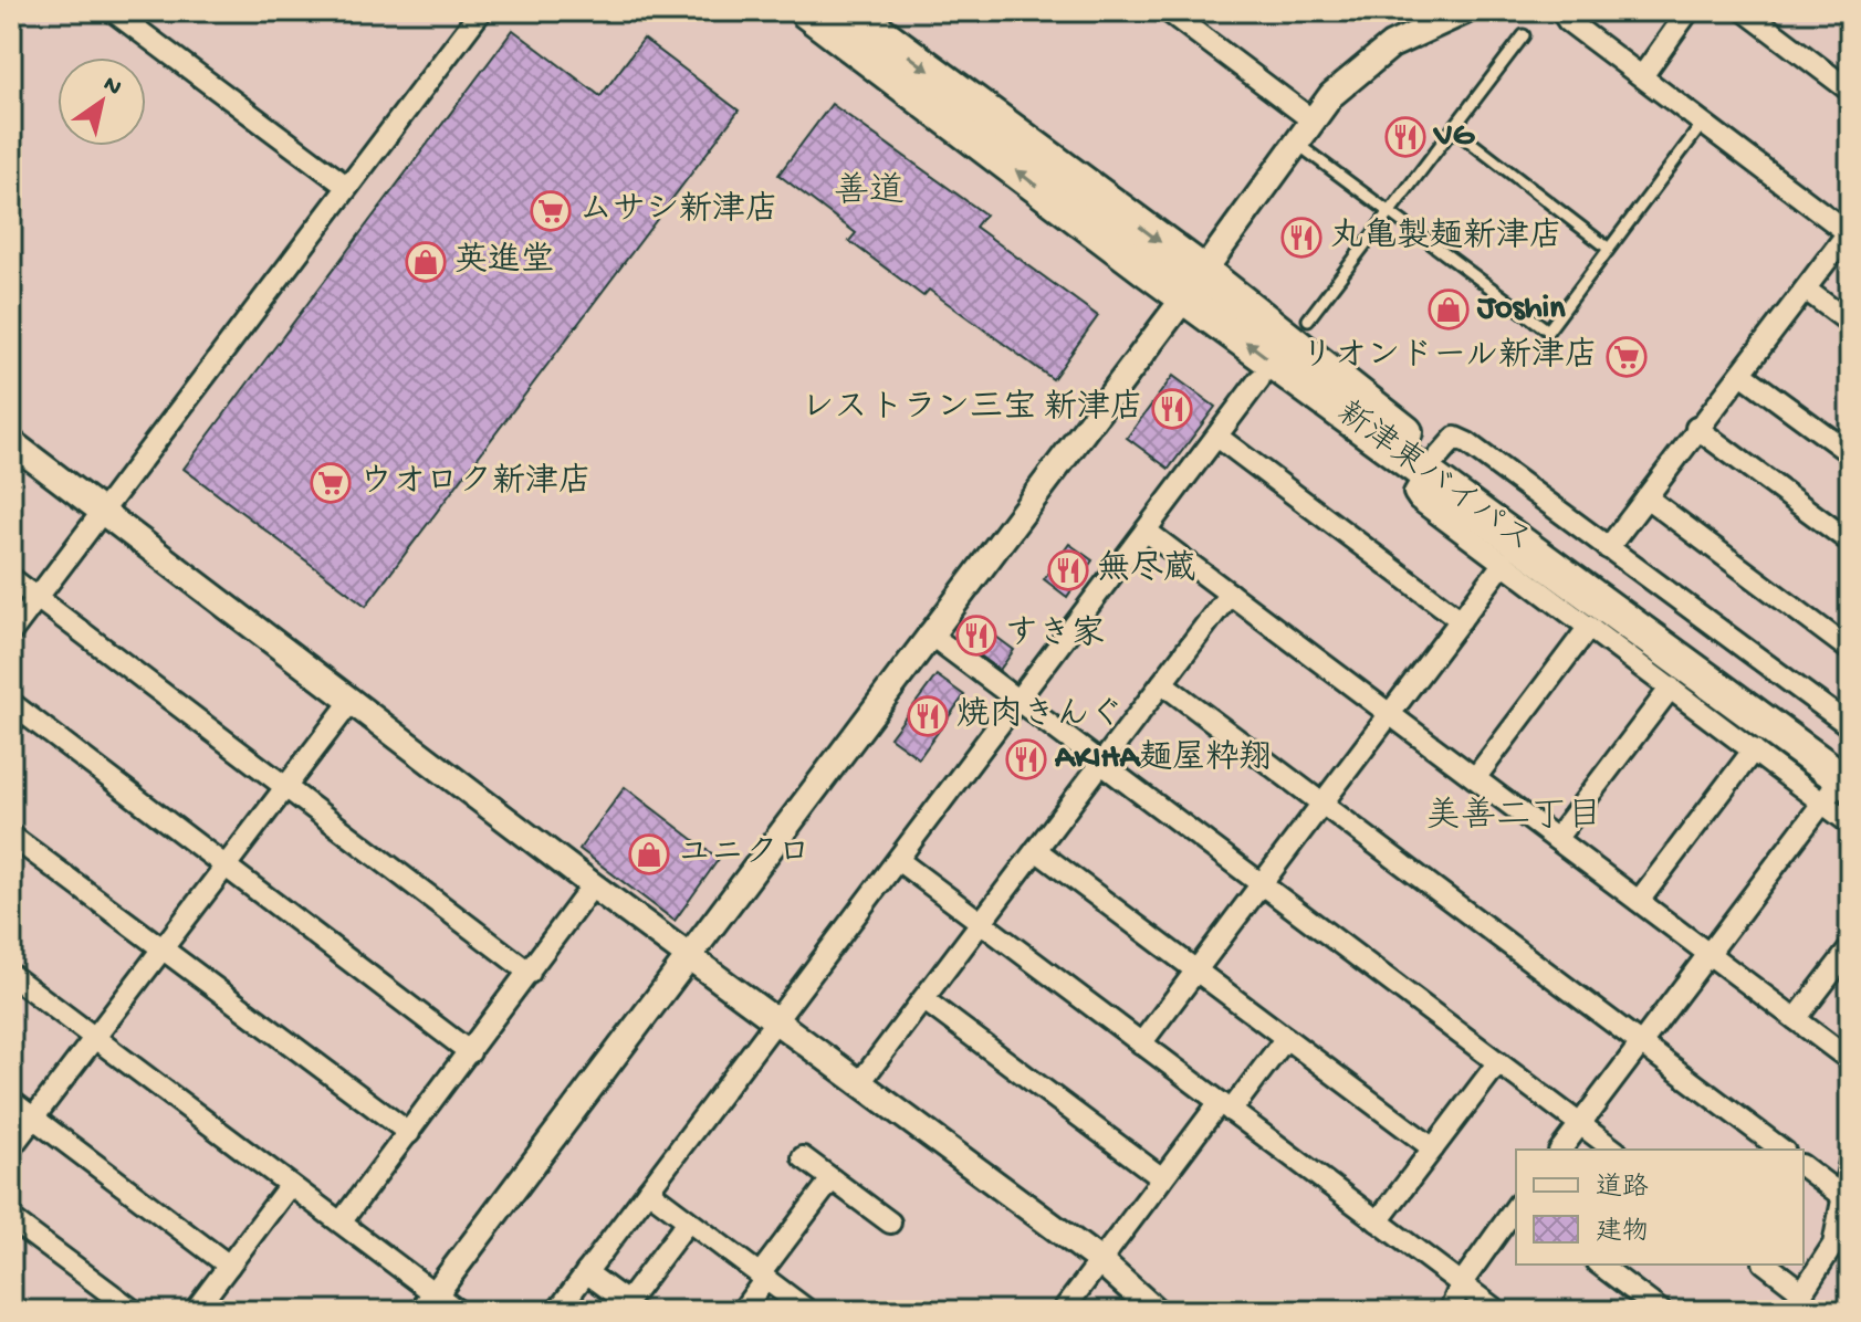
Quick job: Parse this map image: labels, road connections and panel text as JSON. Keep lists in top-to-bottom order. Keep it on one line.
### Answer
{"streets":{"highway":["新津東バイパス"]},"districts":["善道","美善二丁目"],"places":{"restaurant":["VG","丸亀製麺新津店","レストラン三宝 新津店","無尽蔵","すき家","焼肉きんぐ","AKIHA麺屋粋翔"],"supermarket":["ムサシ新津店","リオンドール新津店","ウオロク新津店"],"shop":["英進堂","Joshin","ユニクロ"]},"legend":["道路","建物"],"north":"top right"}
